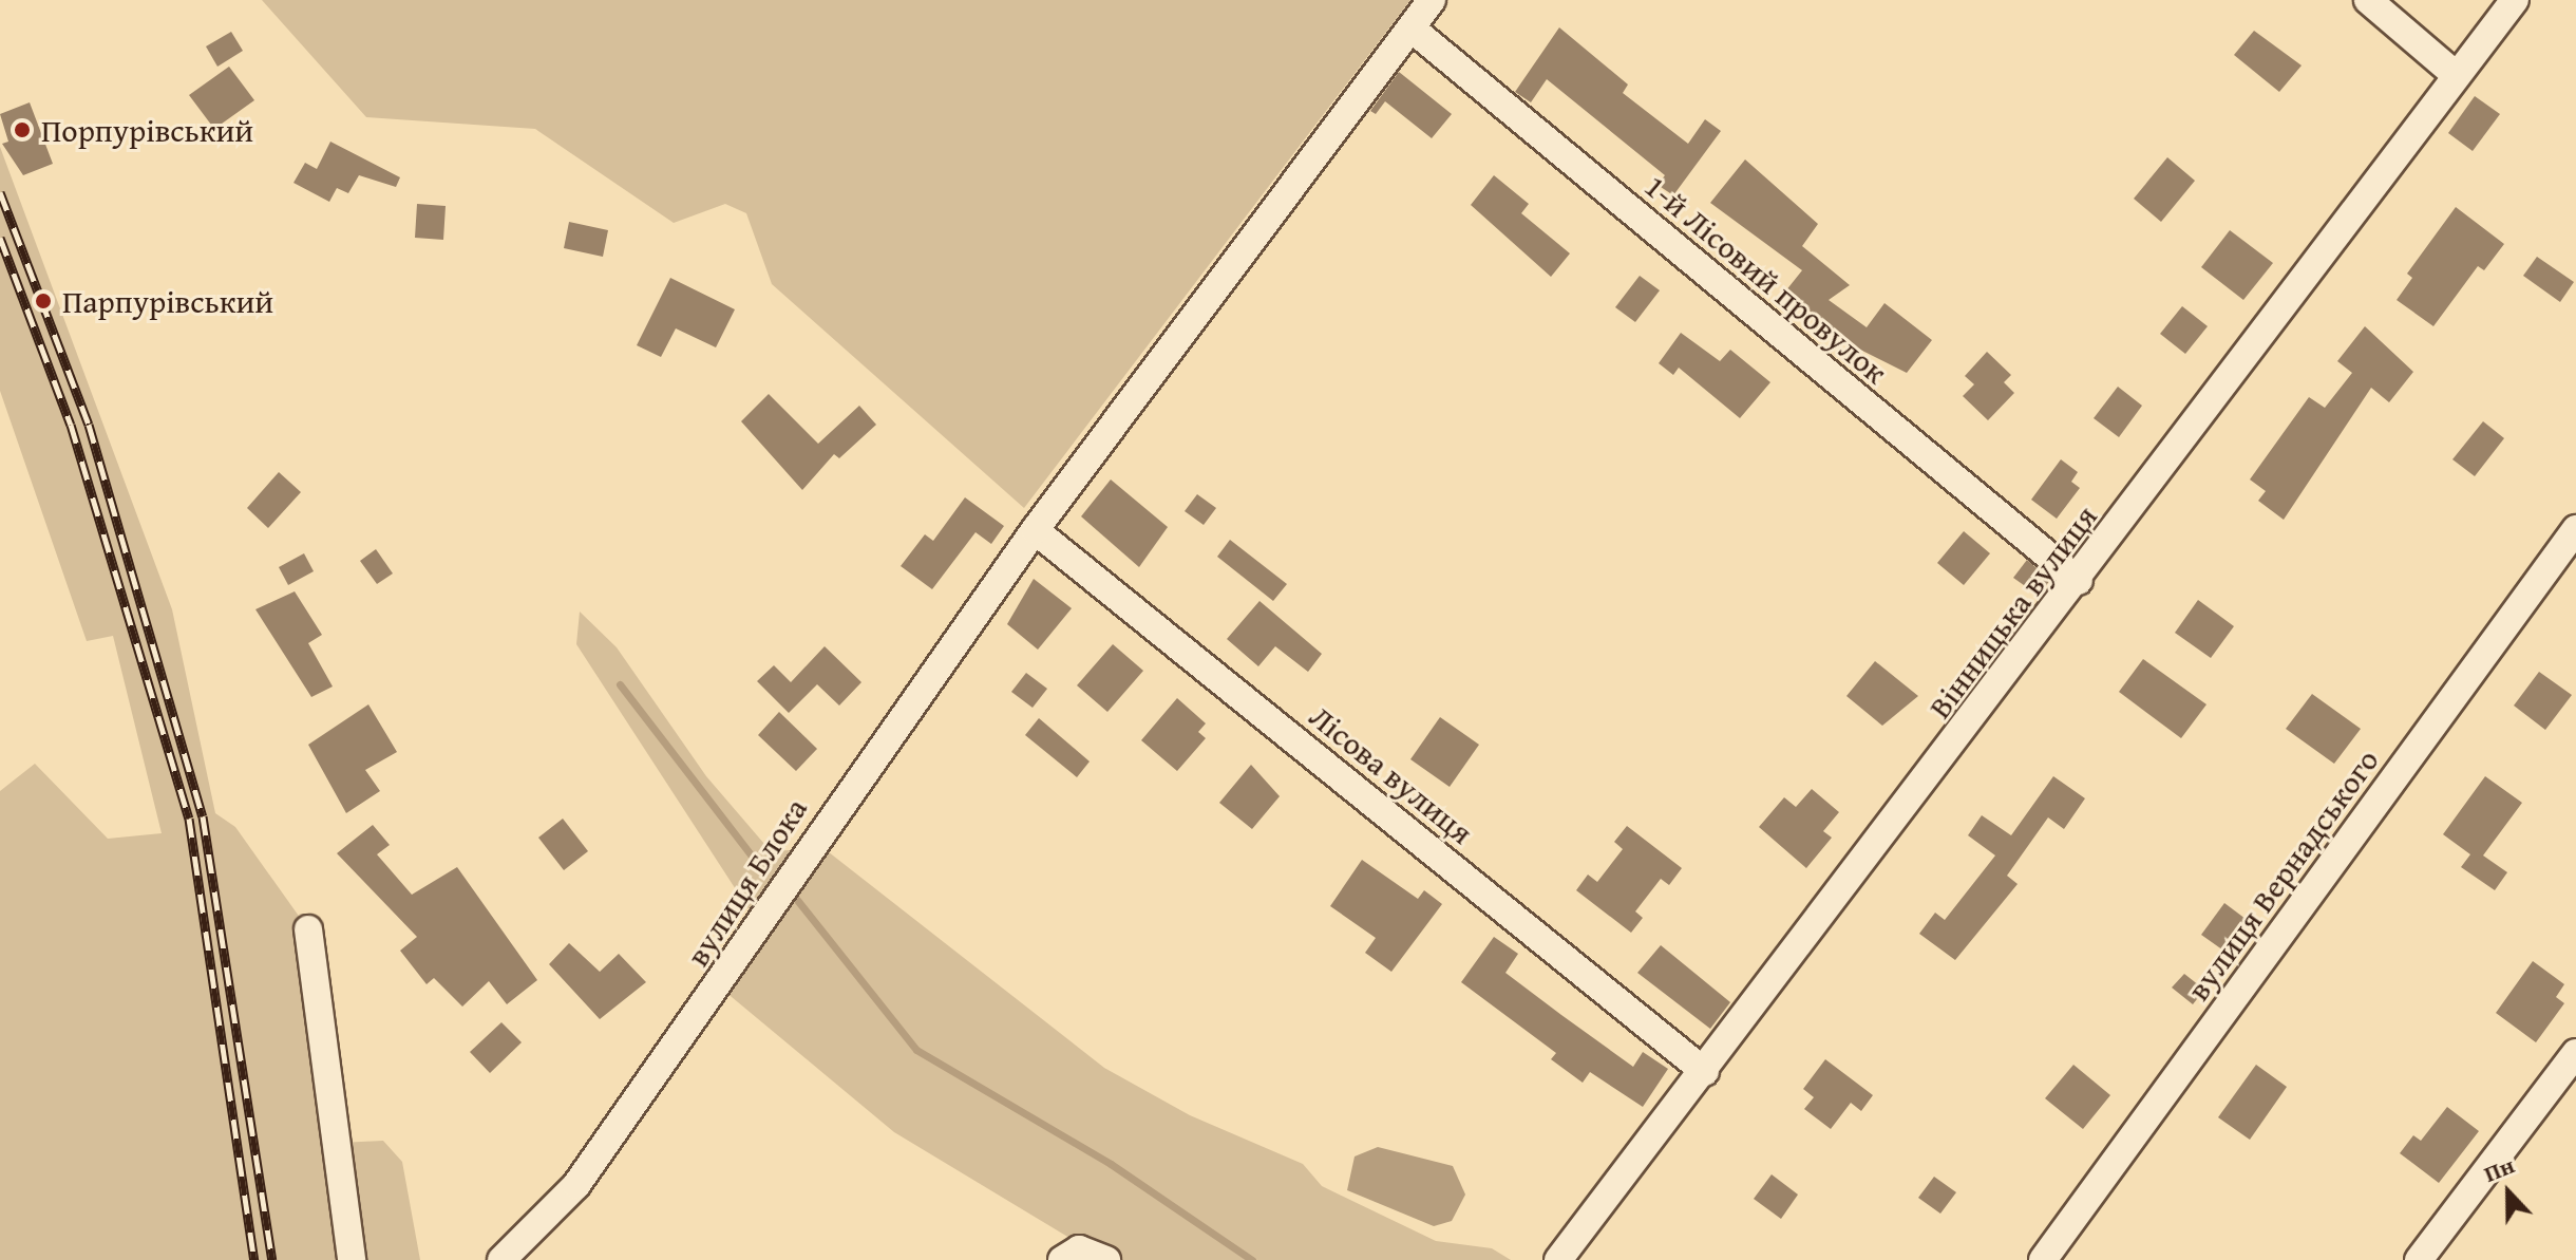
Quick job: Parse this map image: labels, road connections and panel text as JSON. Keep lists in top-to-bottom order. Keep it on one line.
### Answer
{"streets":{"street":["1-й Лісовий провулок","Вінницька вулиця","Лісова вулиця","вулиця Вернадського","вулиця Блока"]},"crossings":[["1-й Лісовий провулок","Вінницька вулиця"],["1-й Лісовий провулок","вулиця Блока"],["Вінницька вулиця","Лісова вулиця"],["Лісова вулиця","вулиця Блока"]],"places":["Порпурівський","Парпурівський"],"north":"top"}
